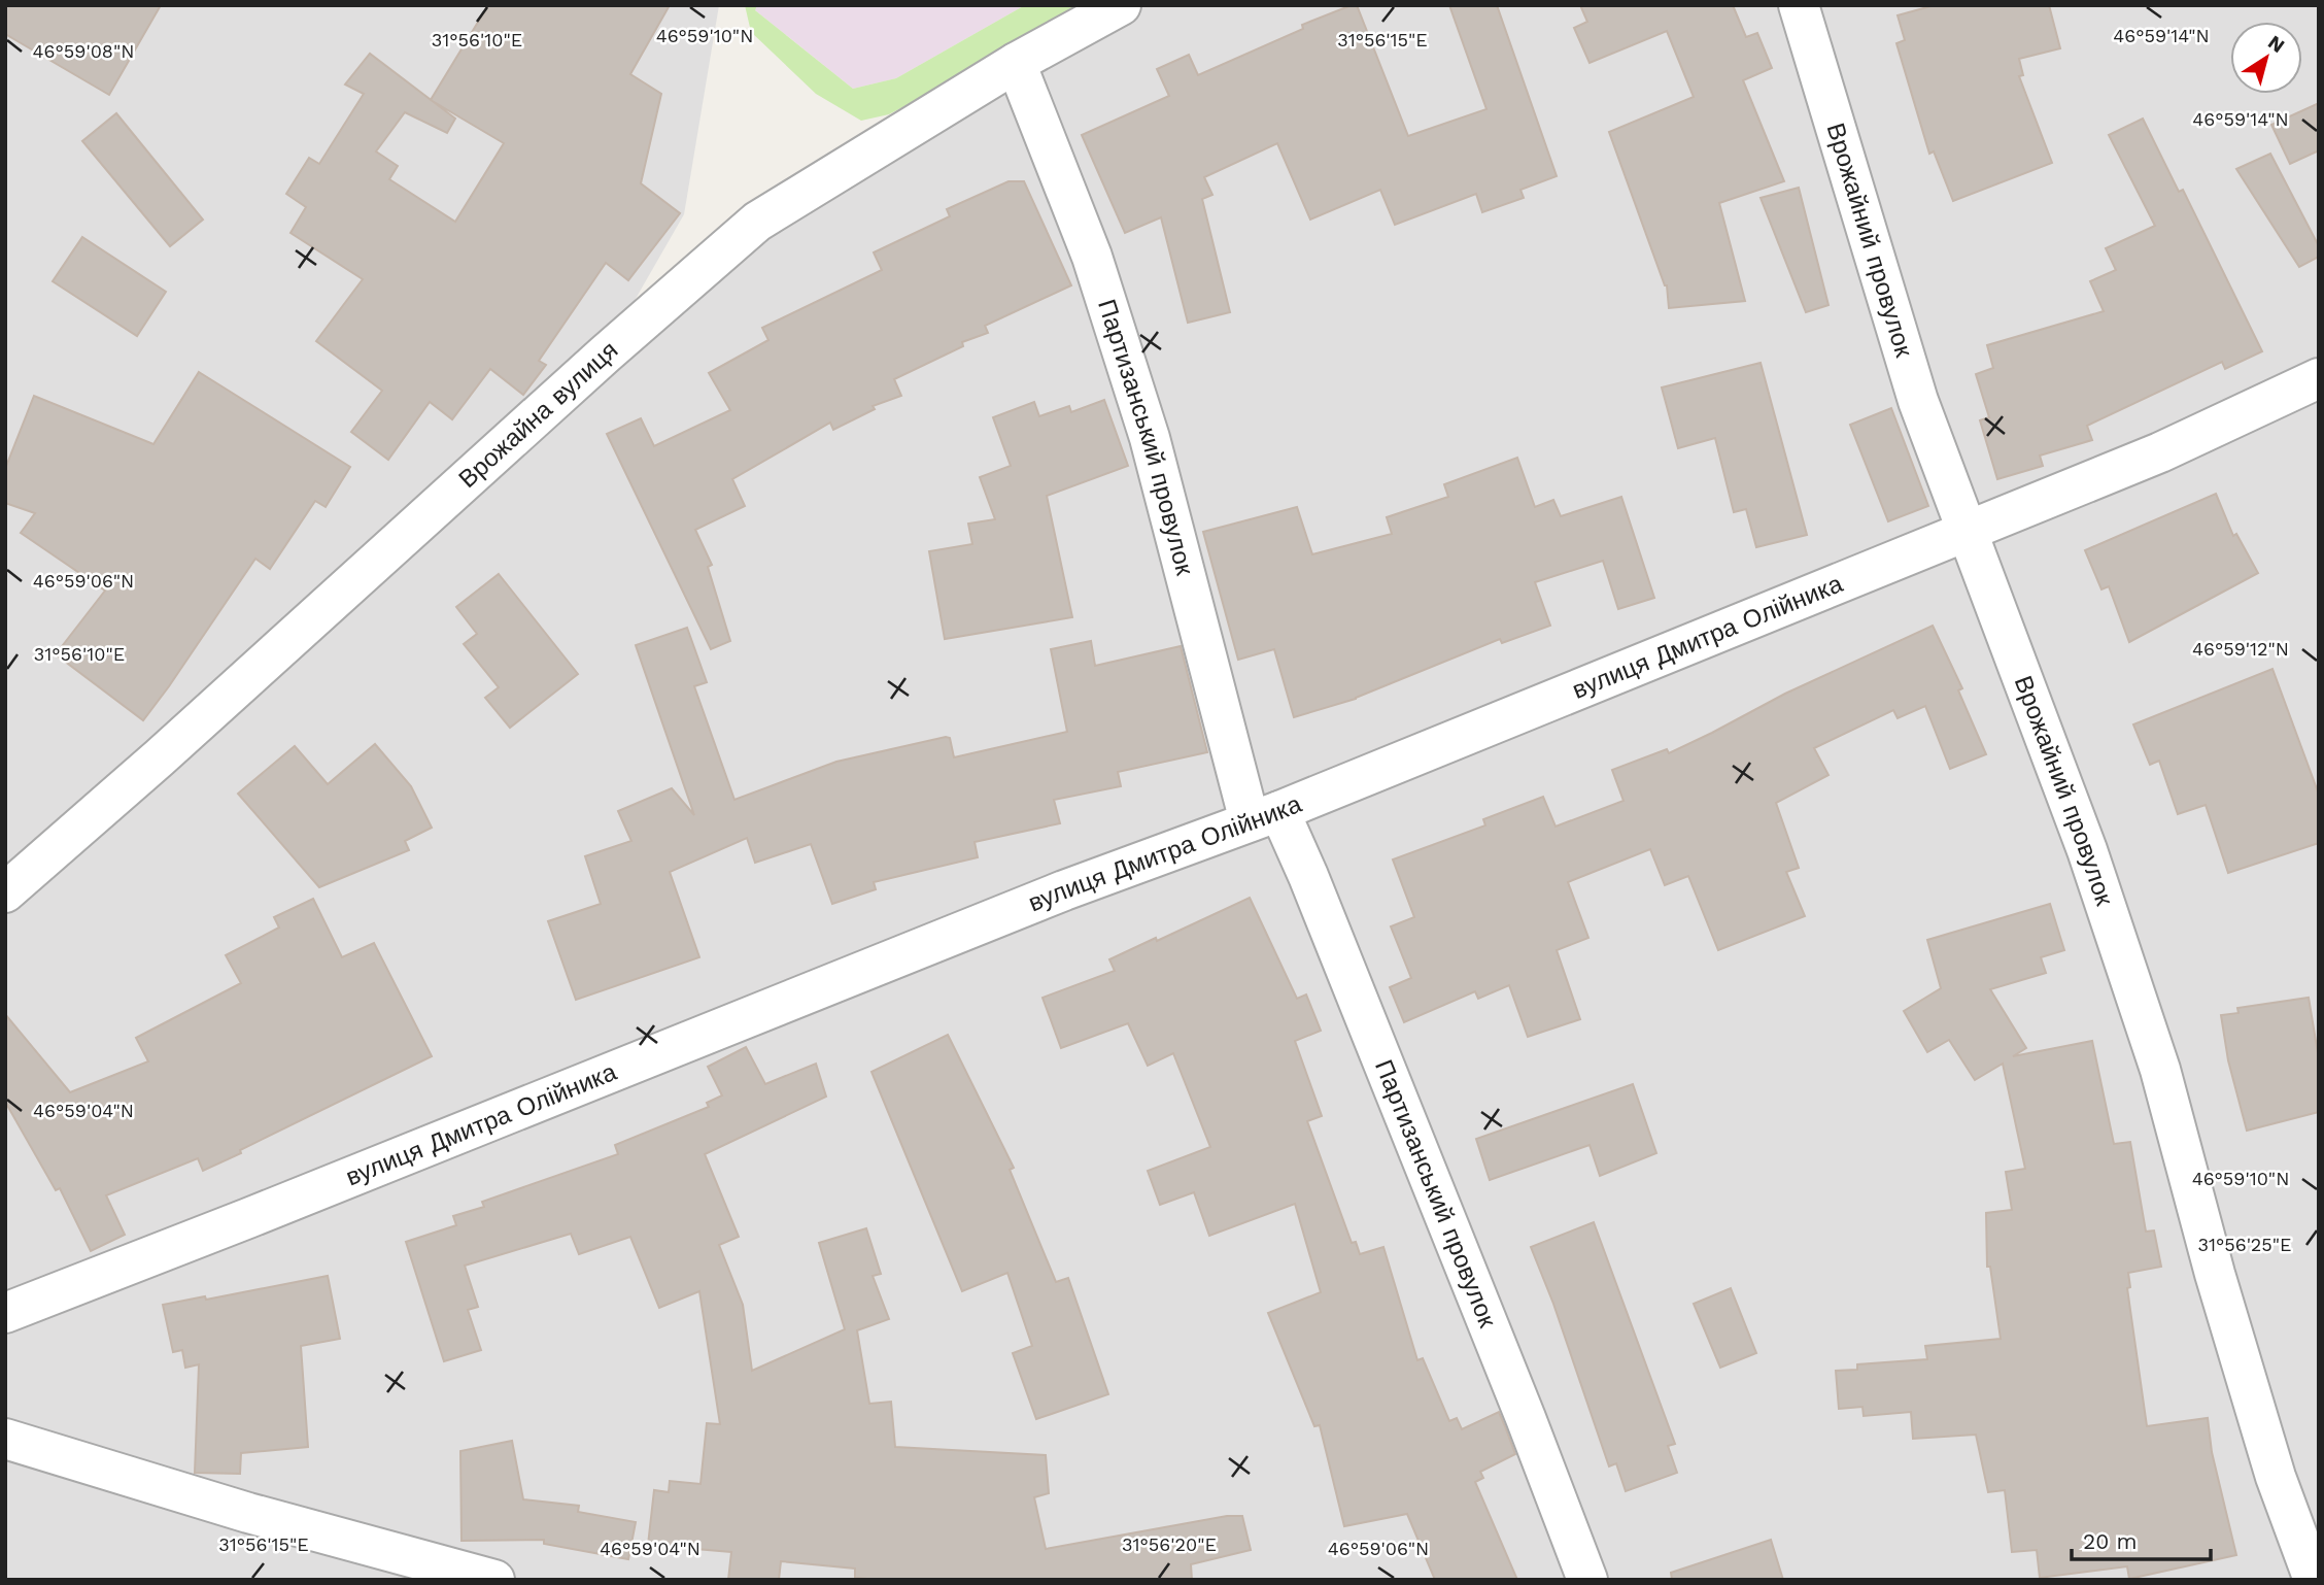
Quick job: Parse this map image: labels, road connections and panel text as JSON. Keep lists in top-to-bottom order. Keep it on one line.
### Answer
{"streets":{"street":["Врожайний провулок","Врожайна вулиця","Партизанський провулок","вулиця Дмитра Олійника"]},"crossings":[["Врожайний провулок","вулиця Дмитра Олійника"],["Врожайна вулиця","Партизанський провулок"],["Партизанський провулок","вулиця Дмитра Олійника"]],"scale_bar":"20 m","north":"top right","coordinates":["46°59'10\"N","46°59'14\"N","31°56'10\"E","31°56'15\"E","46°59'08\"N","46°59'06\"N","46°59'12\"N","46°59'04\"N","31°56'25\"E","31°56'20\"E"]}
